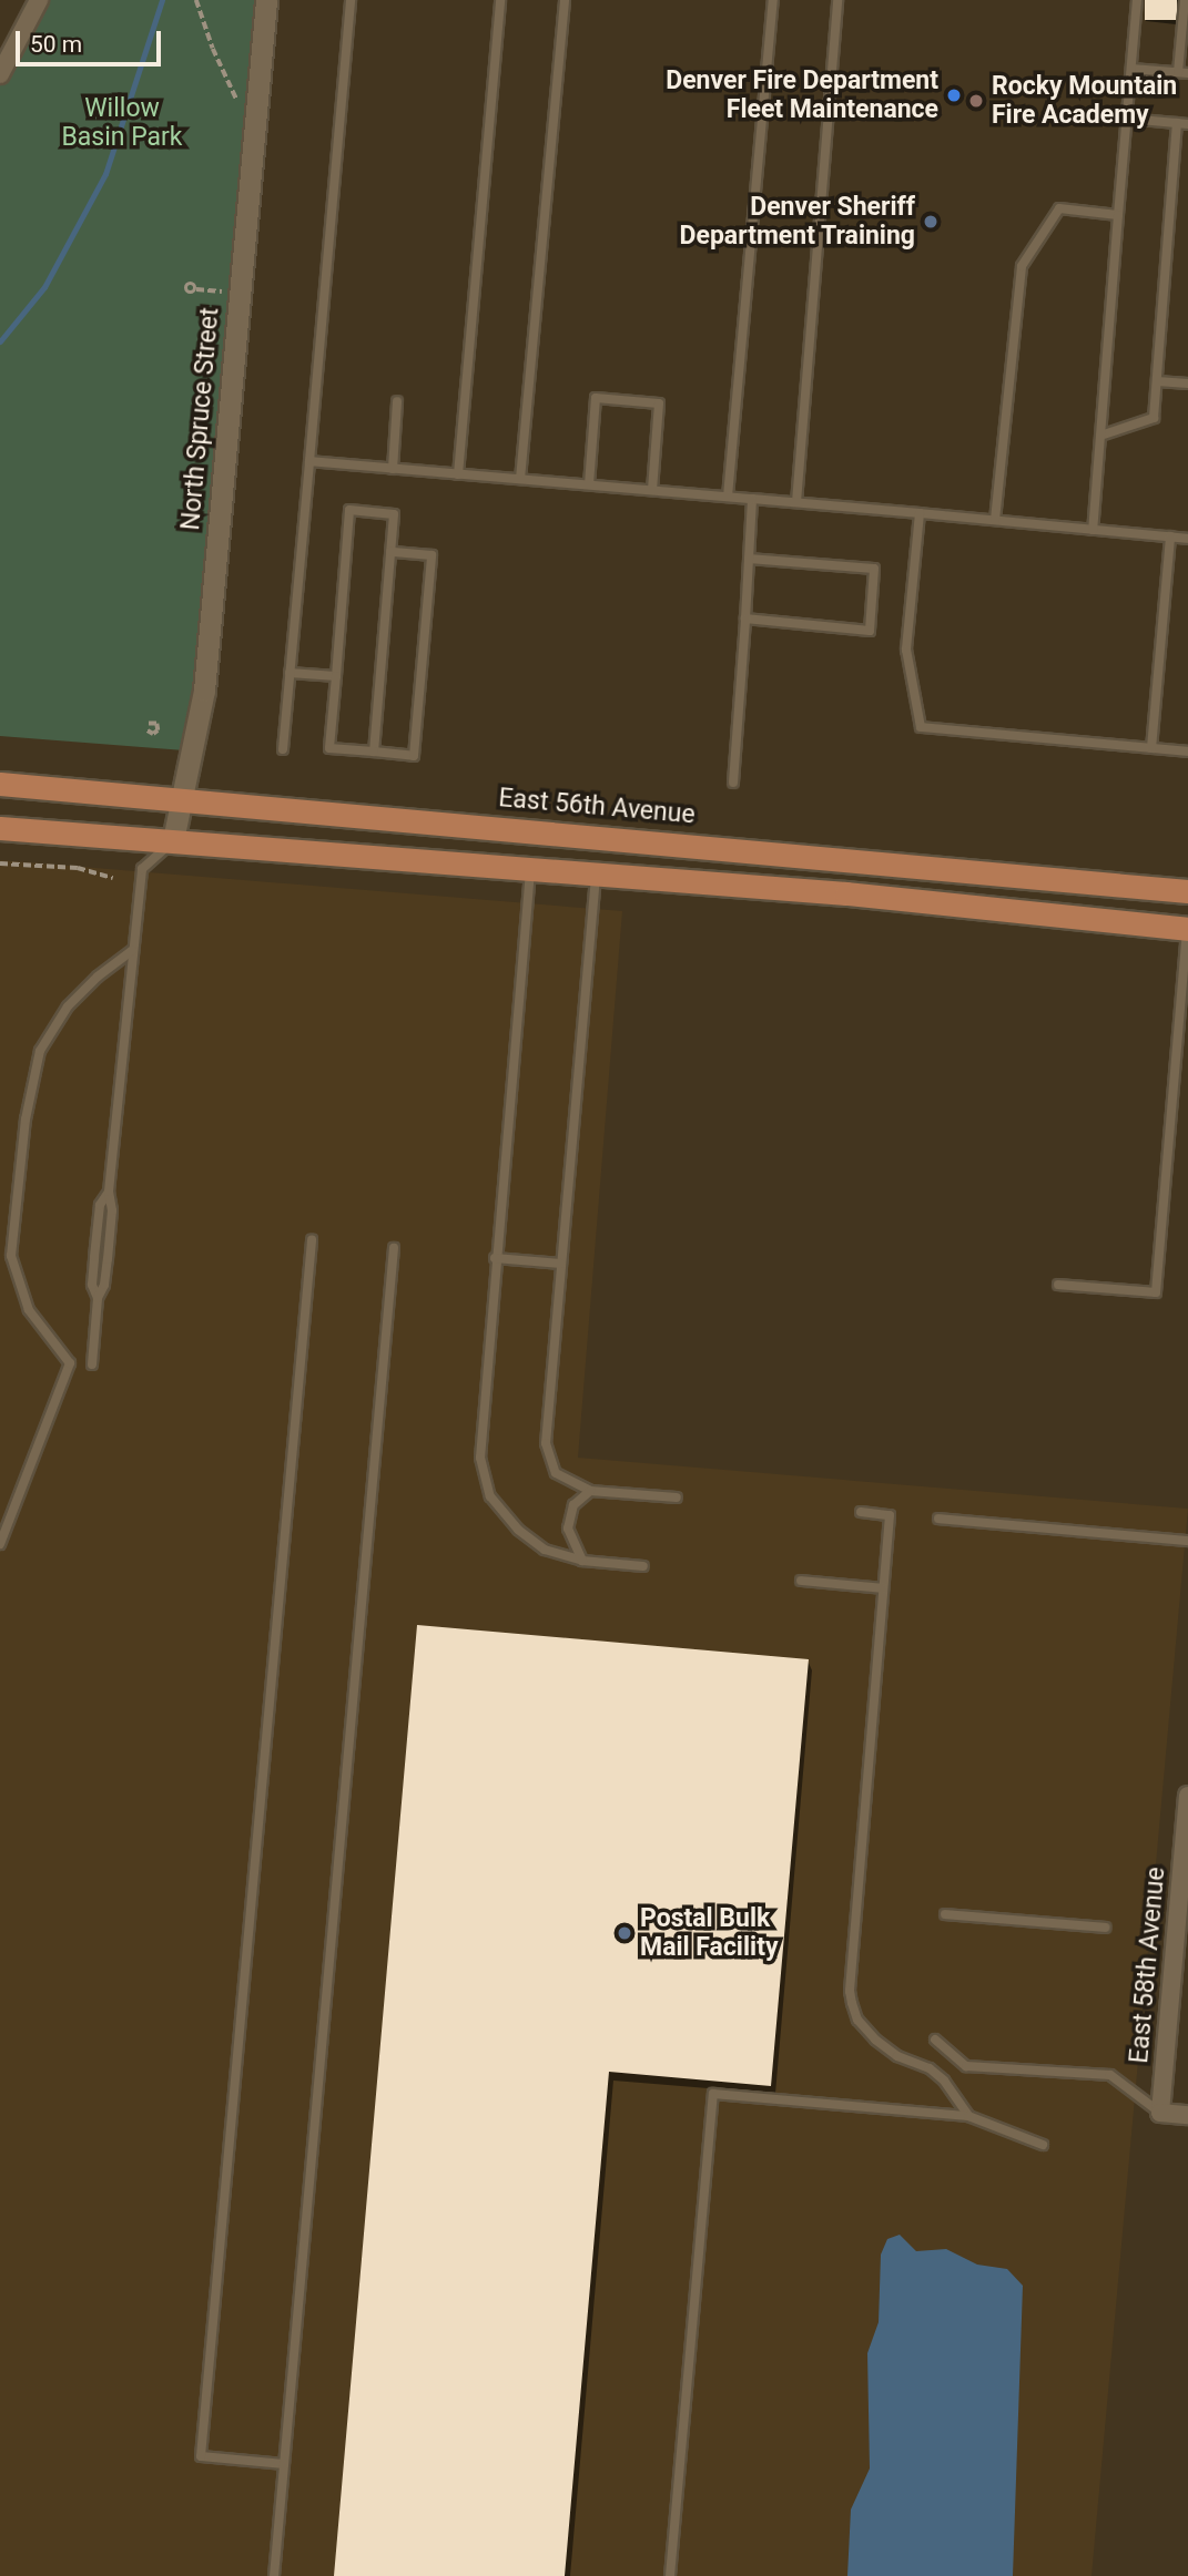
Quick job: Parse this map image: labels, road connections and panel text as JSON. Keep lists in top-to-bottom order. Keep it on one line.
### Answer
{"streets":{"main road":["East 56th Avenue"],"street":["North Spruce Street","East 58th Avenue"]},"crossings":[["North Spruce Street","East 56th Avenue"]],"parks":["Willow Basin Park"],"places":["Denver Fire Department Fleet Maintenance","Rocky Mountain Fire Academy","Denver Sheriff Department Training","Postal Bulk Mail Facility"],"scale_bar":"50 m"}
